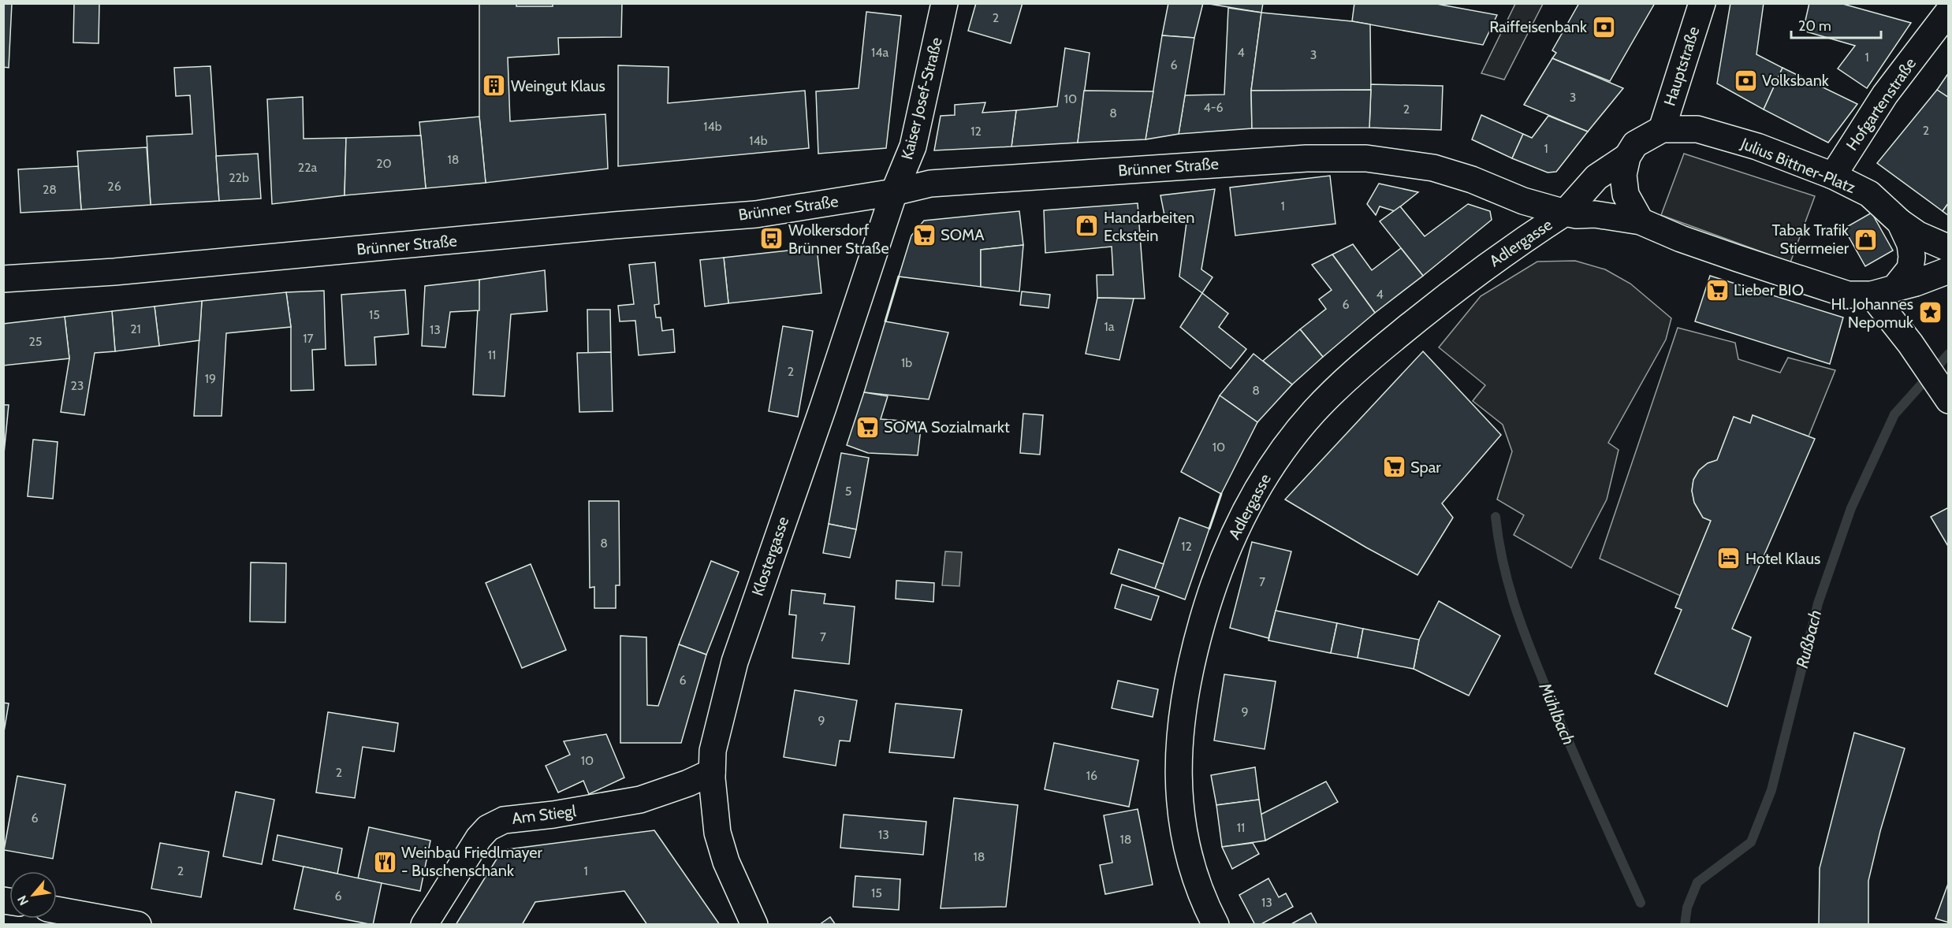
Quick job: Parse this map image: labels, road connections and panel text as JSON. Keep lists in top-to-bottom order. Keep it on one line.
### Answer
{"streets":{"main road":["Hauptstraße","Kaiser Josef-Straße","Hofgartenstraße","Julius Bittner-Platz","Brünner Straße","Adlergasse","Klostergasse","Am Stiegl"]},"crossings":[["Hauptstraße","Julius Bittner-Platz"],["Kaiser Josef-Straße","Brünner Straße"],["Kaiser Josef-Straße","Klostergasse"],["Hofgartenstraße","Julius Bittner-Platz"],["Julius Bittner-Platz","Adlergasse"],["Brünner Straße","Adlergasse"],["Brünner Straße","Klostergasse"],["Klostergasse","Am Stiegl"]],"water":["Rußbach","Mühlbach"],"places":{"bank":["Raiffeisenbank","Volksbank"],"building":["Weingut Klaus"],"shop":["Handarbeiten Eckstein","Tabak Trafik Stiermeier"],"supermarket":["SOMA","Lieber BIO","SOMA Sozialmarkt","Spar"],"bus stop":["Wolkersdorf Brünner Straße"],"place":["Hl. Johannes Nepomuk"],"hotel":["Hotel Klaus"],"restaurant":["Weinbau Friedlmayer - Buschenschank"]},"house_numbers":["2","14a","4","3","1","6","3","10","4-6","2","8","14b","2","12","14b","1","18","20","22a","22b","26","28","1","4","6","15","1a","21","13","17","25","11","1b","2","19","23","8","10","5","8","12","7","7","6","9","9","10","2","16","6","11","13","18","18","2","1","15","6","13"],"scale_bar":"20 m","north":"bottom left"}
